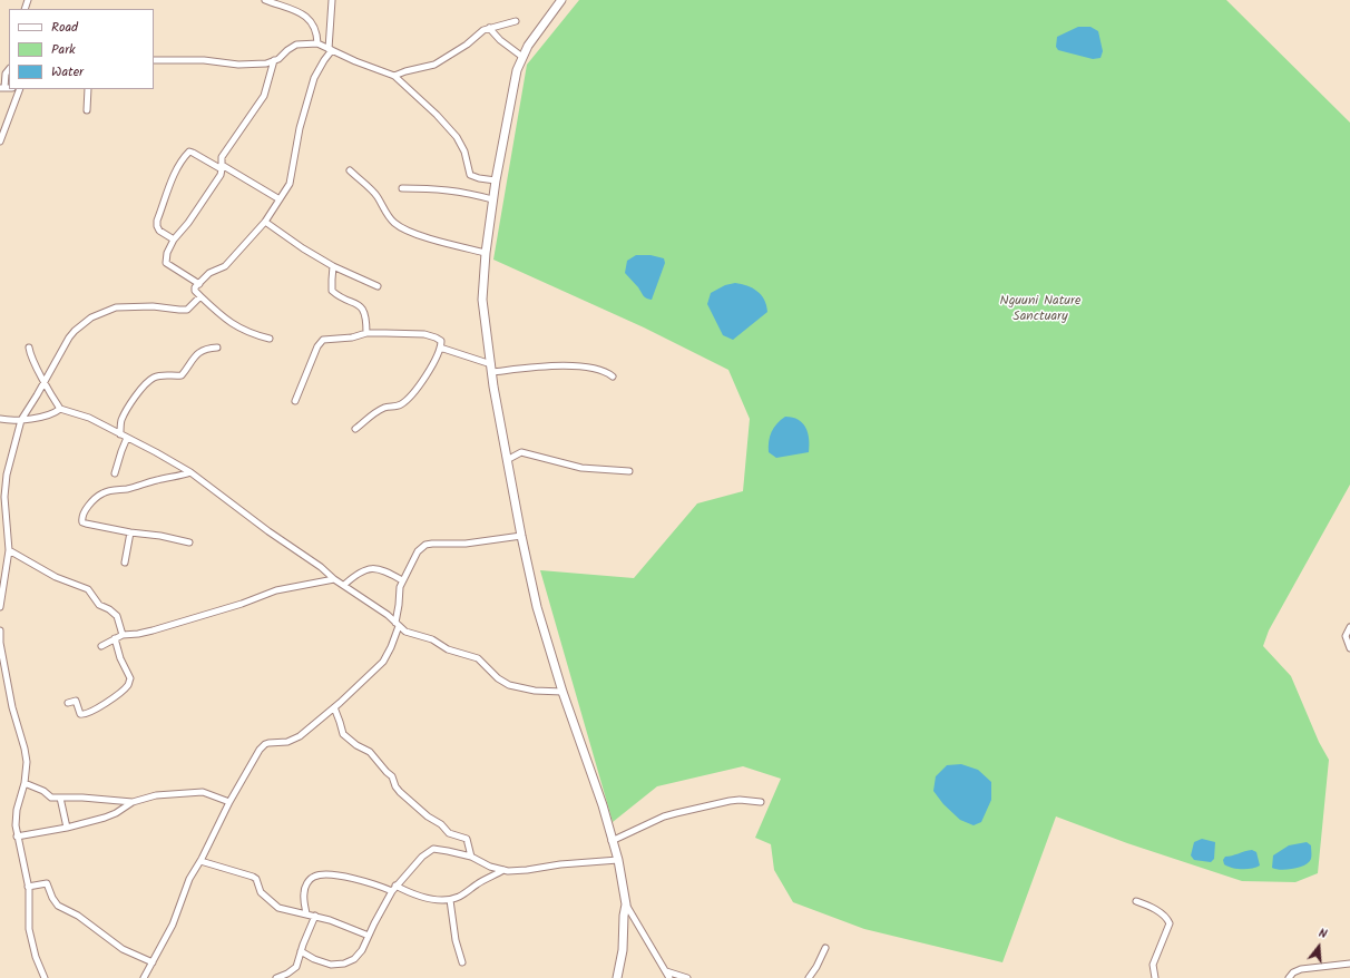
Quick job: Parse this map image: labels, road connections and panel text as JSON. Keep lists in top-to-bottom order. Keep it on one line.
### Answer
{"parks":["Nguuni Nature Sanctuary"],"legend":["Road","Park","Water"],"north":"top"}
